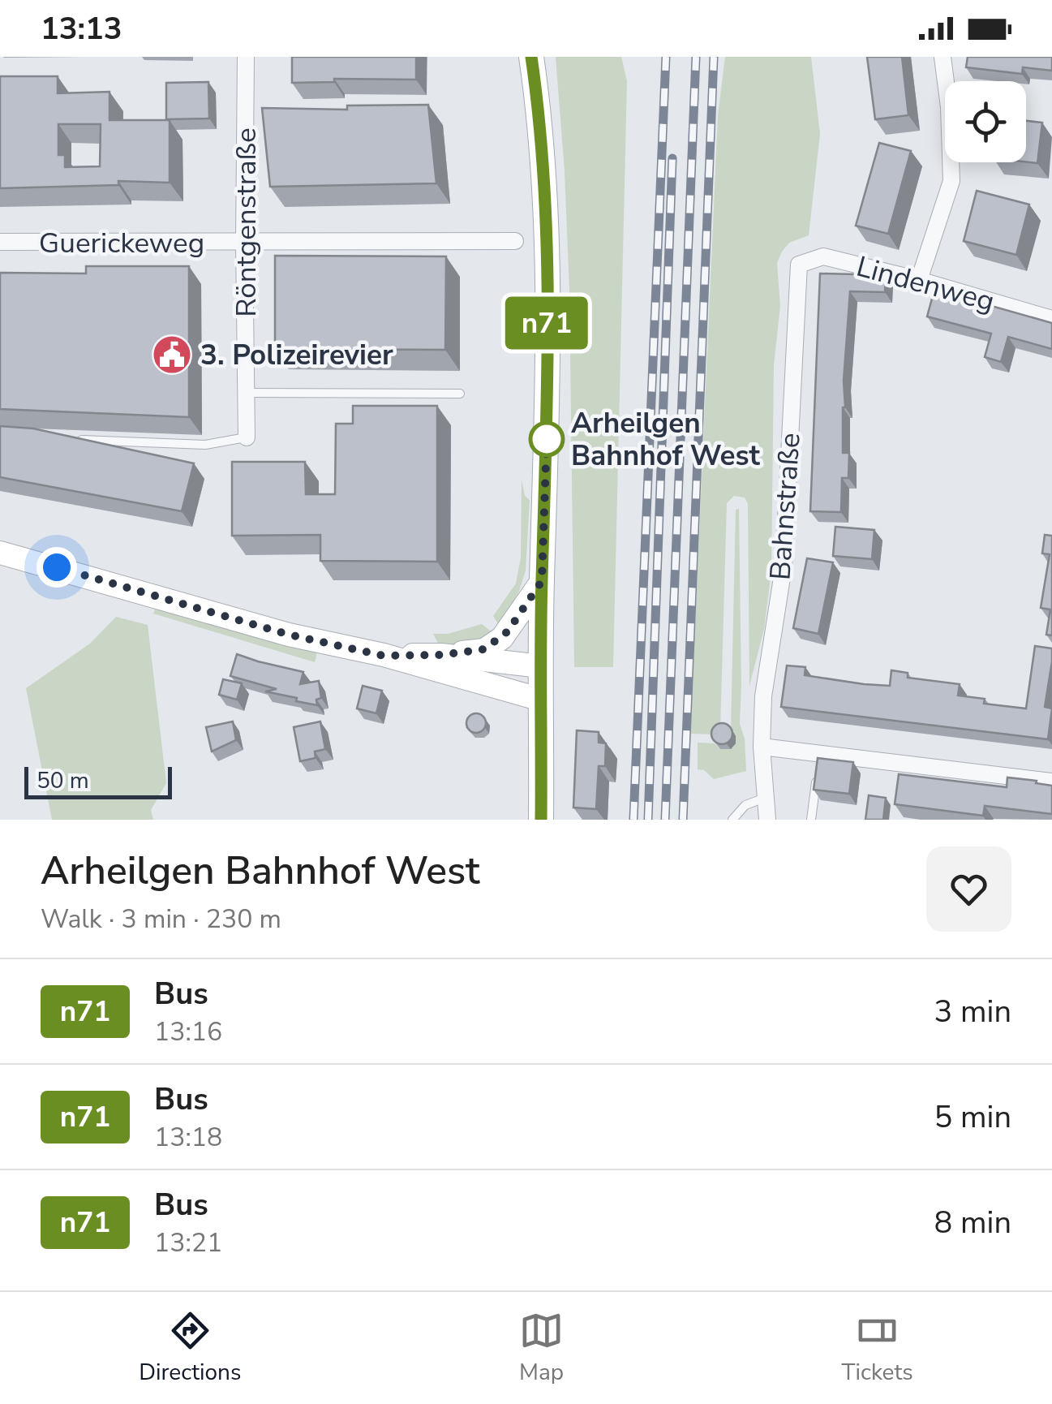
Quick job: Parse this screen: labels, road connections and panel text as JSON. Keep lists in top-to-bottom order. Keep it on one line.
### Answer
{"streets":{"street":["Röntgenstraße","Guerickeweg","Lindenweg","Bahnstraße"]},"crossings":[["Röntgenstraße","Guerickeweg"],["Lindenweg","Bahnstraße"]],"places":{"public building":["3. Polizeirevier"],"other":["Arheilgen Bahnhof West"]},"lines":["bus line n71"],"scale_bar":"50 m","page":{"status":"13:13","on_map":"n71","scale":"50 m","heading":["Arheilgen Bahnhof West","Walk · 3 min · 230 m"],"list":[{"mark":"n71","name":"Bus","note":"13:16","value":"3 min"},{"mark":"n71","name":"Bus","note":"13:18","value":"5 min"},{"mark":"n71","name":"Bus","note":"13:21","value":"8 min"}],"tabs":["Directions","Map","Tickets"]}}
